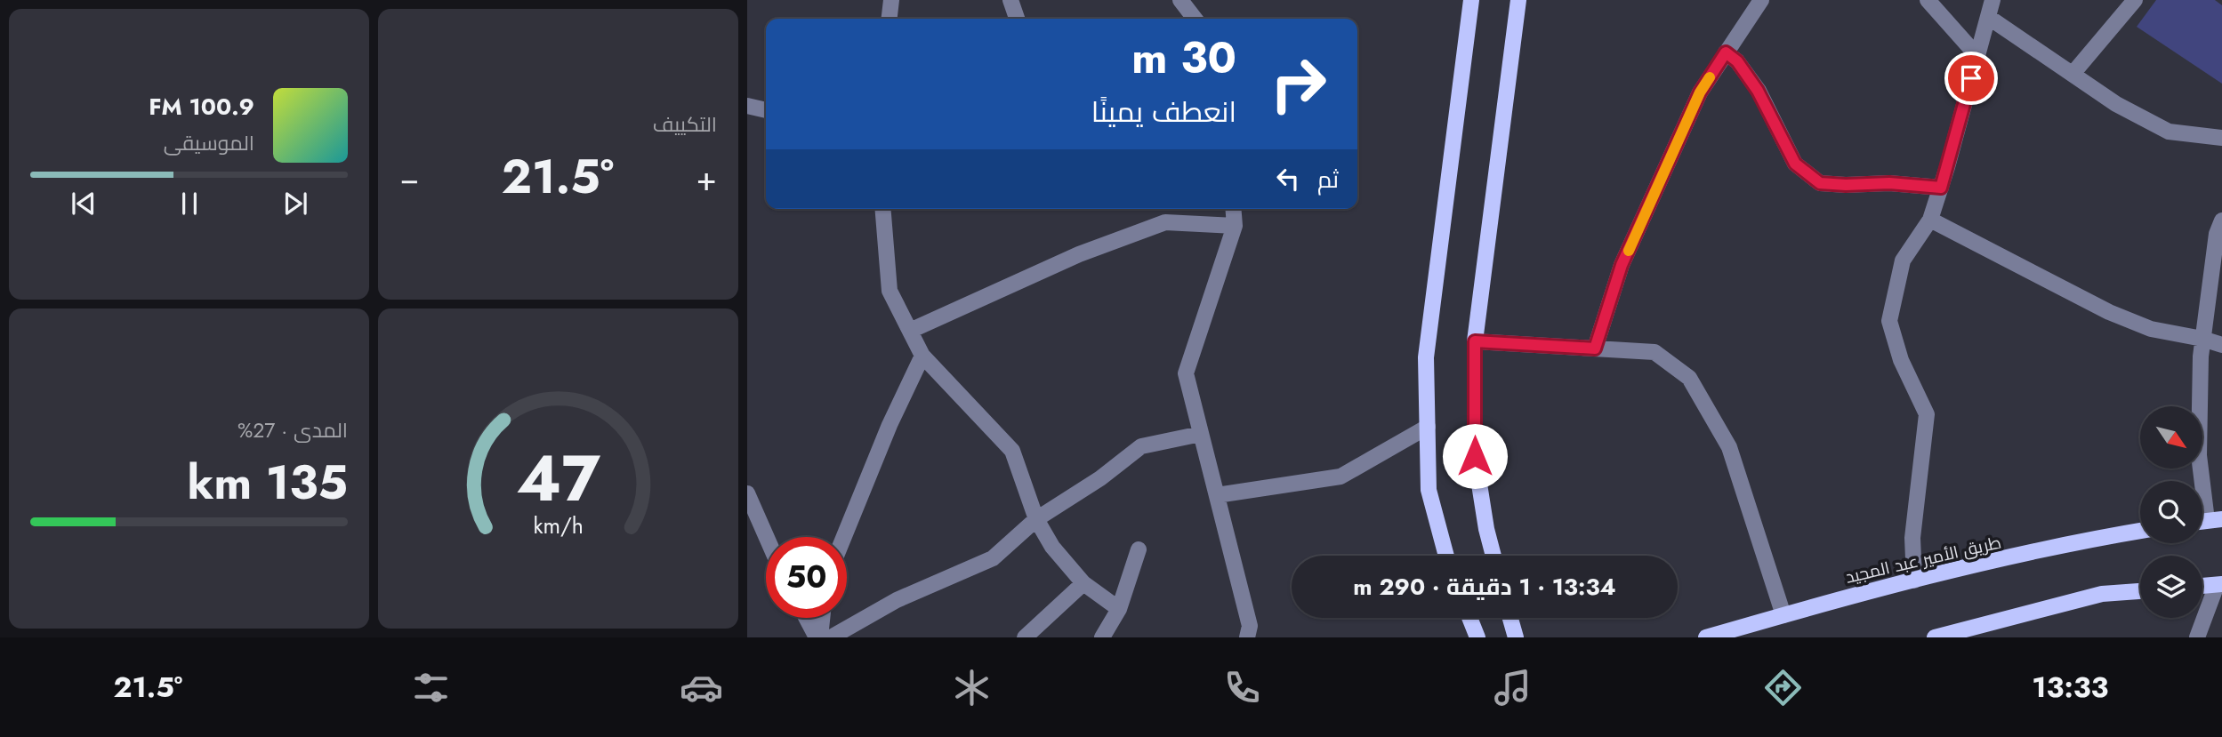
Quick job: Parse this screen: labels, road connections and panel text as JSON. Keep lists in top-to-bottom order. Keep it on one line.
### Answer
{"streets":{"main road":["طريق الأمير عبد المجيد"]},"north":"bottom right","page":{"tile":["التكييف",["المدى · 27%","135 km"]],"turn":["30 m","انعطف يمينًا"],"song":["100.9 FM","الموسيقى"],"then":"ثم","heat":["−","21.5°","+"],"limit":"50","trip":"13:34 · 1 دقيقة · 290 m","tabs":["13:33","21.5°"],"gauge":["47","km/h"]}}
